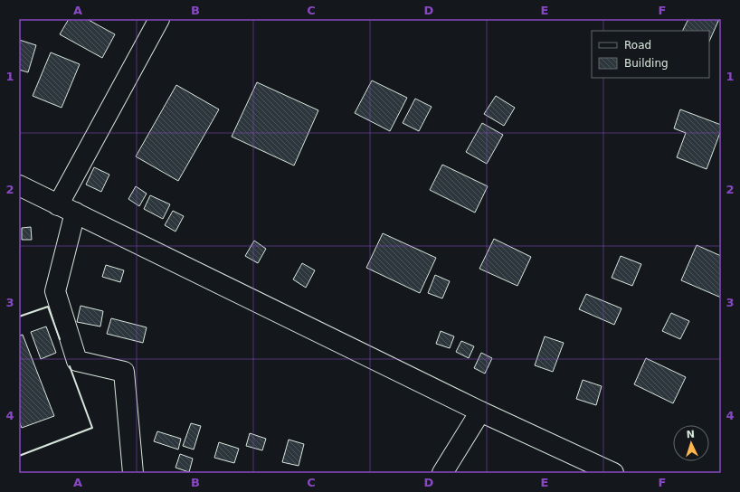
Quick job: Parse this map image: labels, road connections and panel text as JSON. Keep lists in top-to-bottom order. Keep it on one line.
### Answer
{"legend":["Road","Building"],"north":"top","grid":{"columns":["A","B","C","D","E","F"],"rows":["1","2","3","4"]}}
